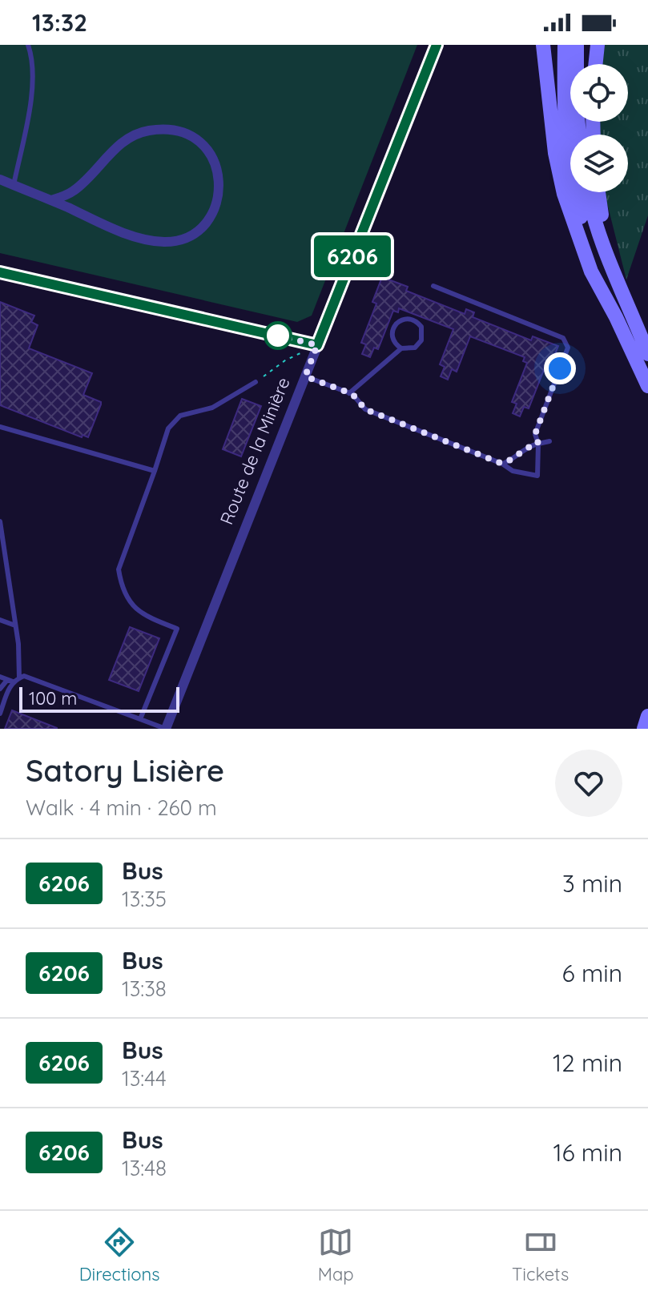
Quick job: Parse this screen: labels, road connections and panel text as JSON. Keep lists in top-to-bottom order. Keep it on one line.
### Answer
{"streets":{"street":["Route de la Minière"]},"lines":["bus line 6206"],"scale_bar":"100 m","page":{"status":"13:32","on_map":"6206","scale":"100 m","heading":["Satory Lisière","Walk · 4 min · 260 m"],"list":[{"mark":"6206","name":"Bus","note":"13:35","value":"3 min"},{"mark":"6206","name":"Bus","note":"13:38","value":"6 min"},{"mark":"6206","name":"Bus","note":"13:44","value":"12 min"},{"mark":"6206","name":"Bus","note":"13:48","value":"16 min"}],"tabs":["Directions","Map","Tickets"]}}
